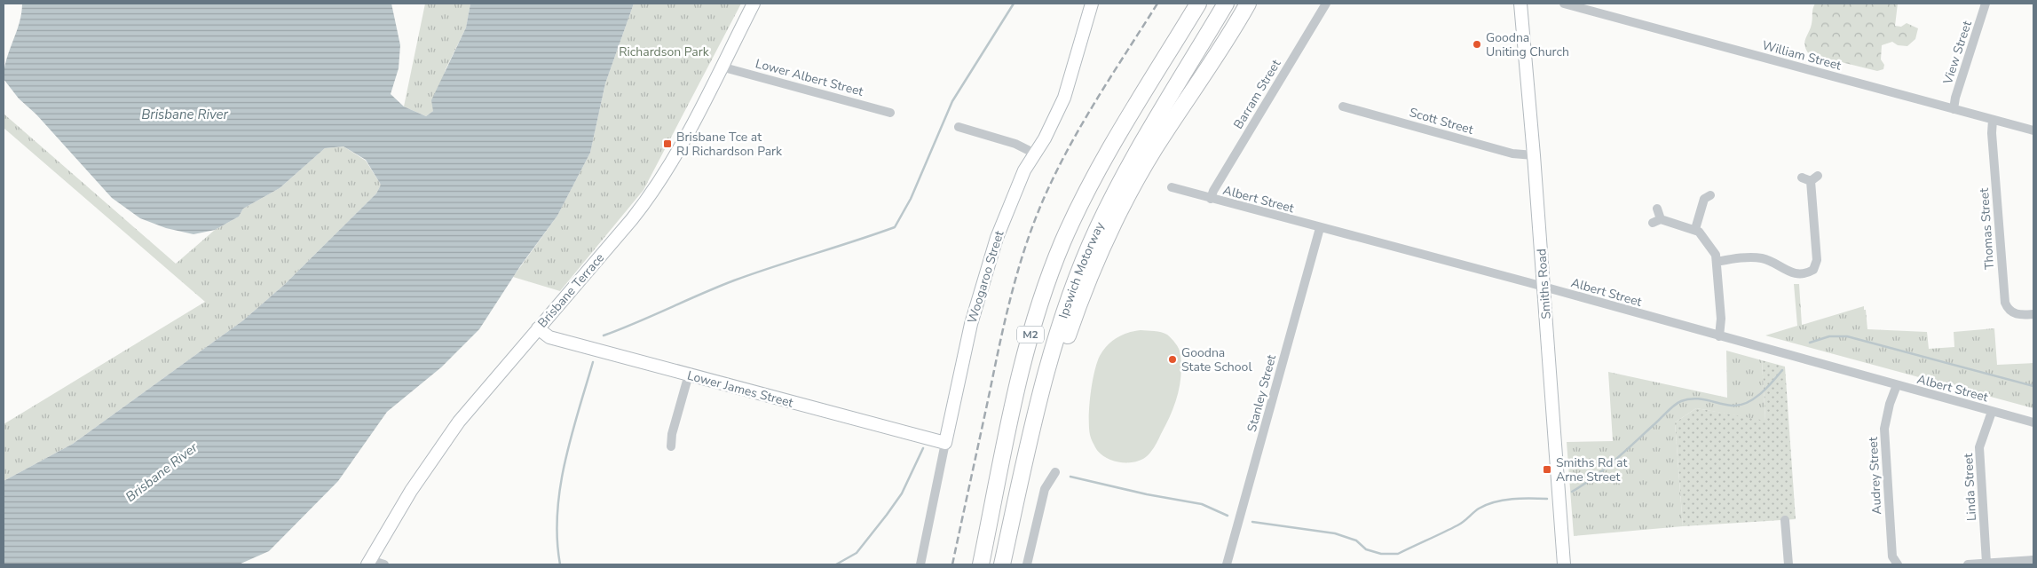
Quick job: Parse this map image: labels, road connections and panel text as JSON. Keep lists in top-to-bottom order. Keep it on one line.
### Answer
{"streets":{"highway":["Ipswich Motorway","M2"],"street":["View Street","William Street","Lower Albert Street","Barram Street","Scott Street","Albert Street","Thomas Street","Woogaroo Street","Smiths Road","Brisbane Terrace","Lower James Street","Stanley Street","Audrey Street","Linda Street"]},"crossings":[["View Street","William Street"],["William Street","Thomas Street"],["Lower Albert Street","Brisbane Terrace"],["Barram Street","Albert Street"],["Scott Street","Smiths Road"],["Albert Street","Smiths Road"],["Albert Street","Stanley Street"],["Albert Street","Audrey Street"],["Albert Street","Linda Street"],["Woogaroo Street","Lower James Street"],["Brisbane Terrace","Lower James Street"]],"water":["Brisbane River"],"parks":["Richardson Park"],"places":{"other":["Goodna Uniting Church","Goodna State School"],"transit":["Brisbane Tce at RJ Richardson Park","Smiths Rd at Arne Street"]}}
